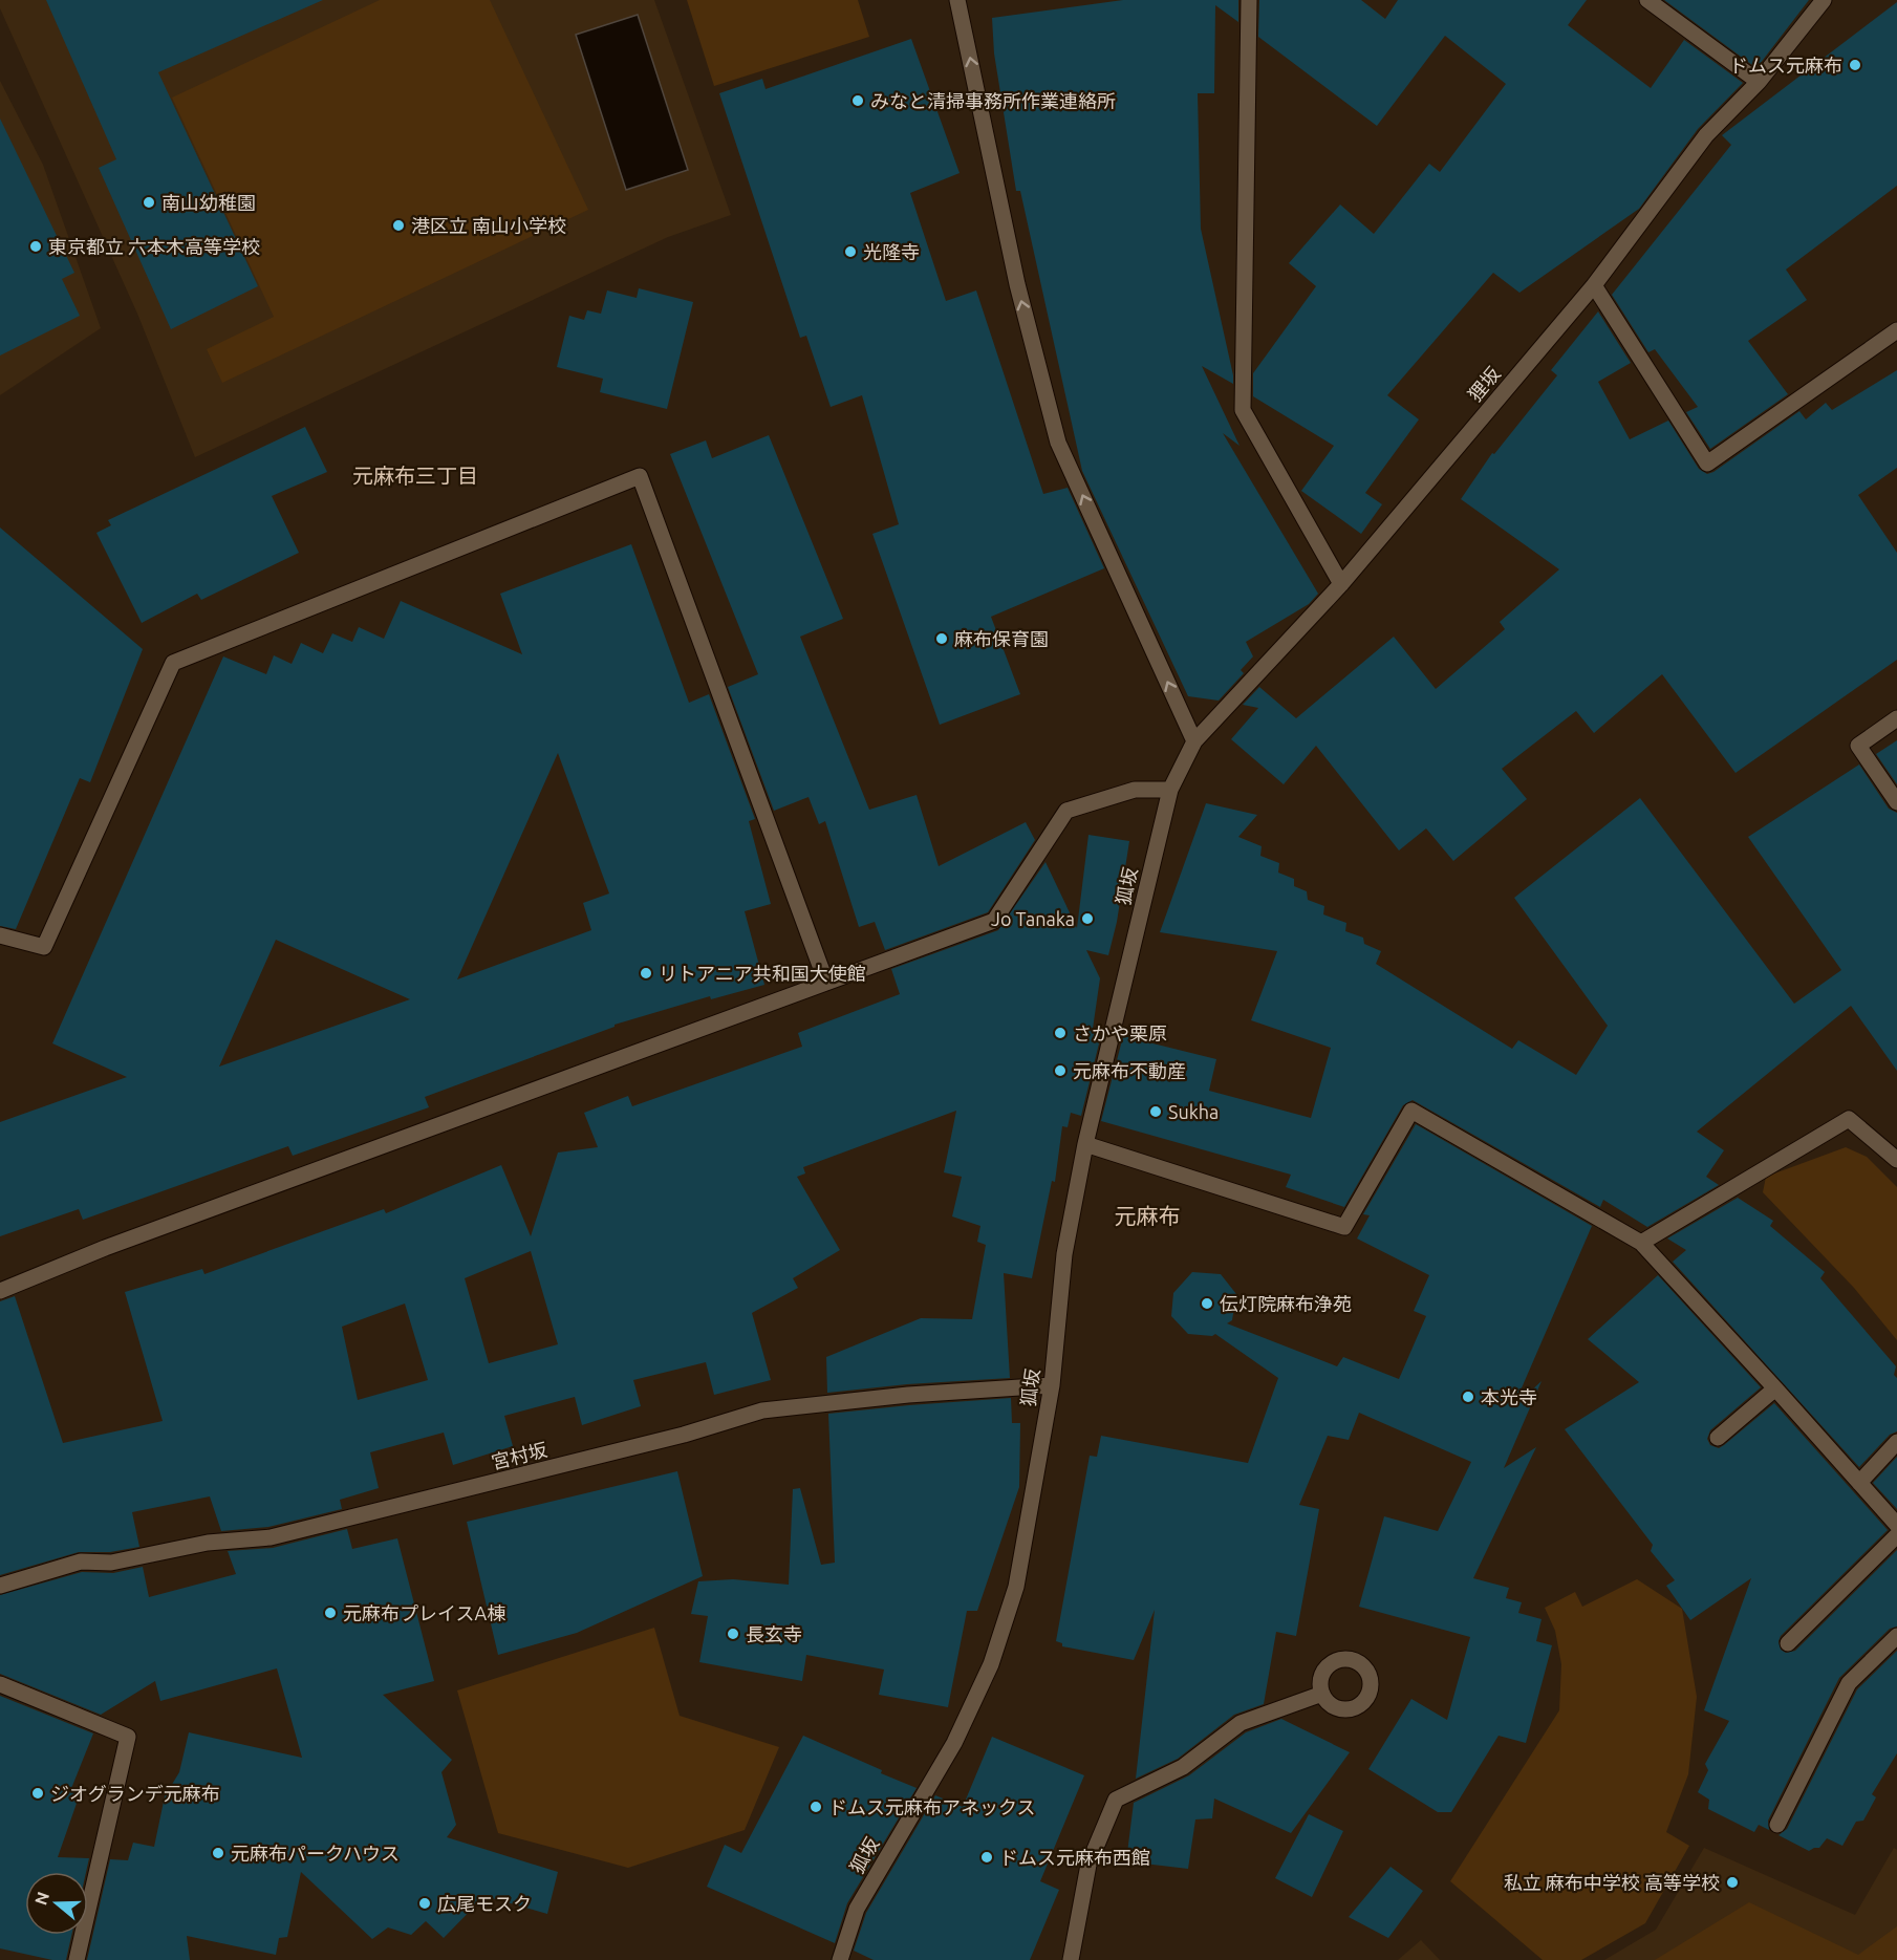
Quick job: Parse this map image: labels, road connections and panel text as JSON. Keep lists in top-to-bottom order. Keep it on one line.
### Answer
{"streets":{"street":["狸坂","狐坂","宮村坂"]},"crossings":[["狸坂","狐坂"],["狐坂","宮村坂"]],"districts":["元麻布三丁目","元麻布"],"places":["ドムス元麻布","みなと清掃事務所作業連絡所","南山幼稚園","港区立 南山小学校","東京都立 六本木高等学校","光隆寺","麻布保育園","Jo Tanaka","リトアニア共和国大使館","さかや栗原","元麻布不動産","Sukha","伝灯院麻布浄苑","本光寺","元麻布プレイスA棟","長玄寺","ジオグランデ元麻布","ドムス元麻布アネックス","元麻布パークハウス","ドムス元麻布西館","私立 麻布中学校 高等学校","広尾モスク"],"north":"left"}
